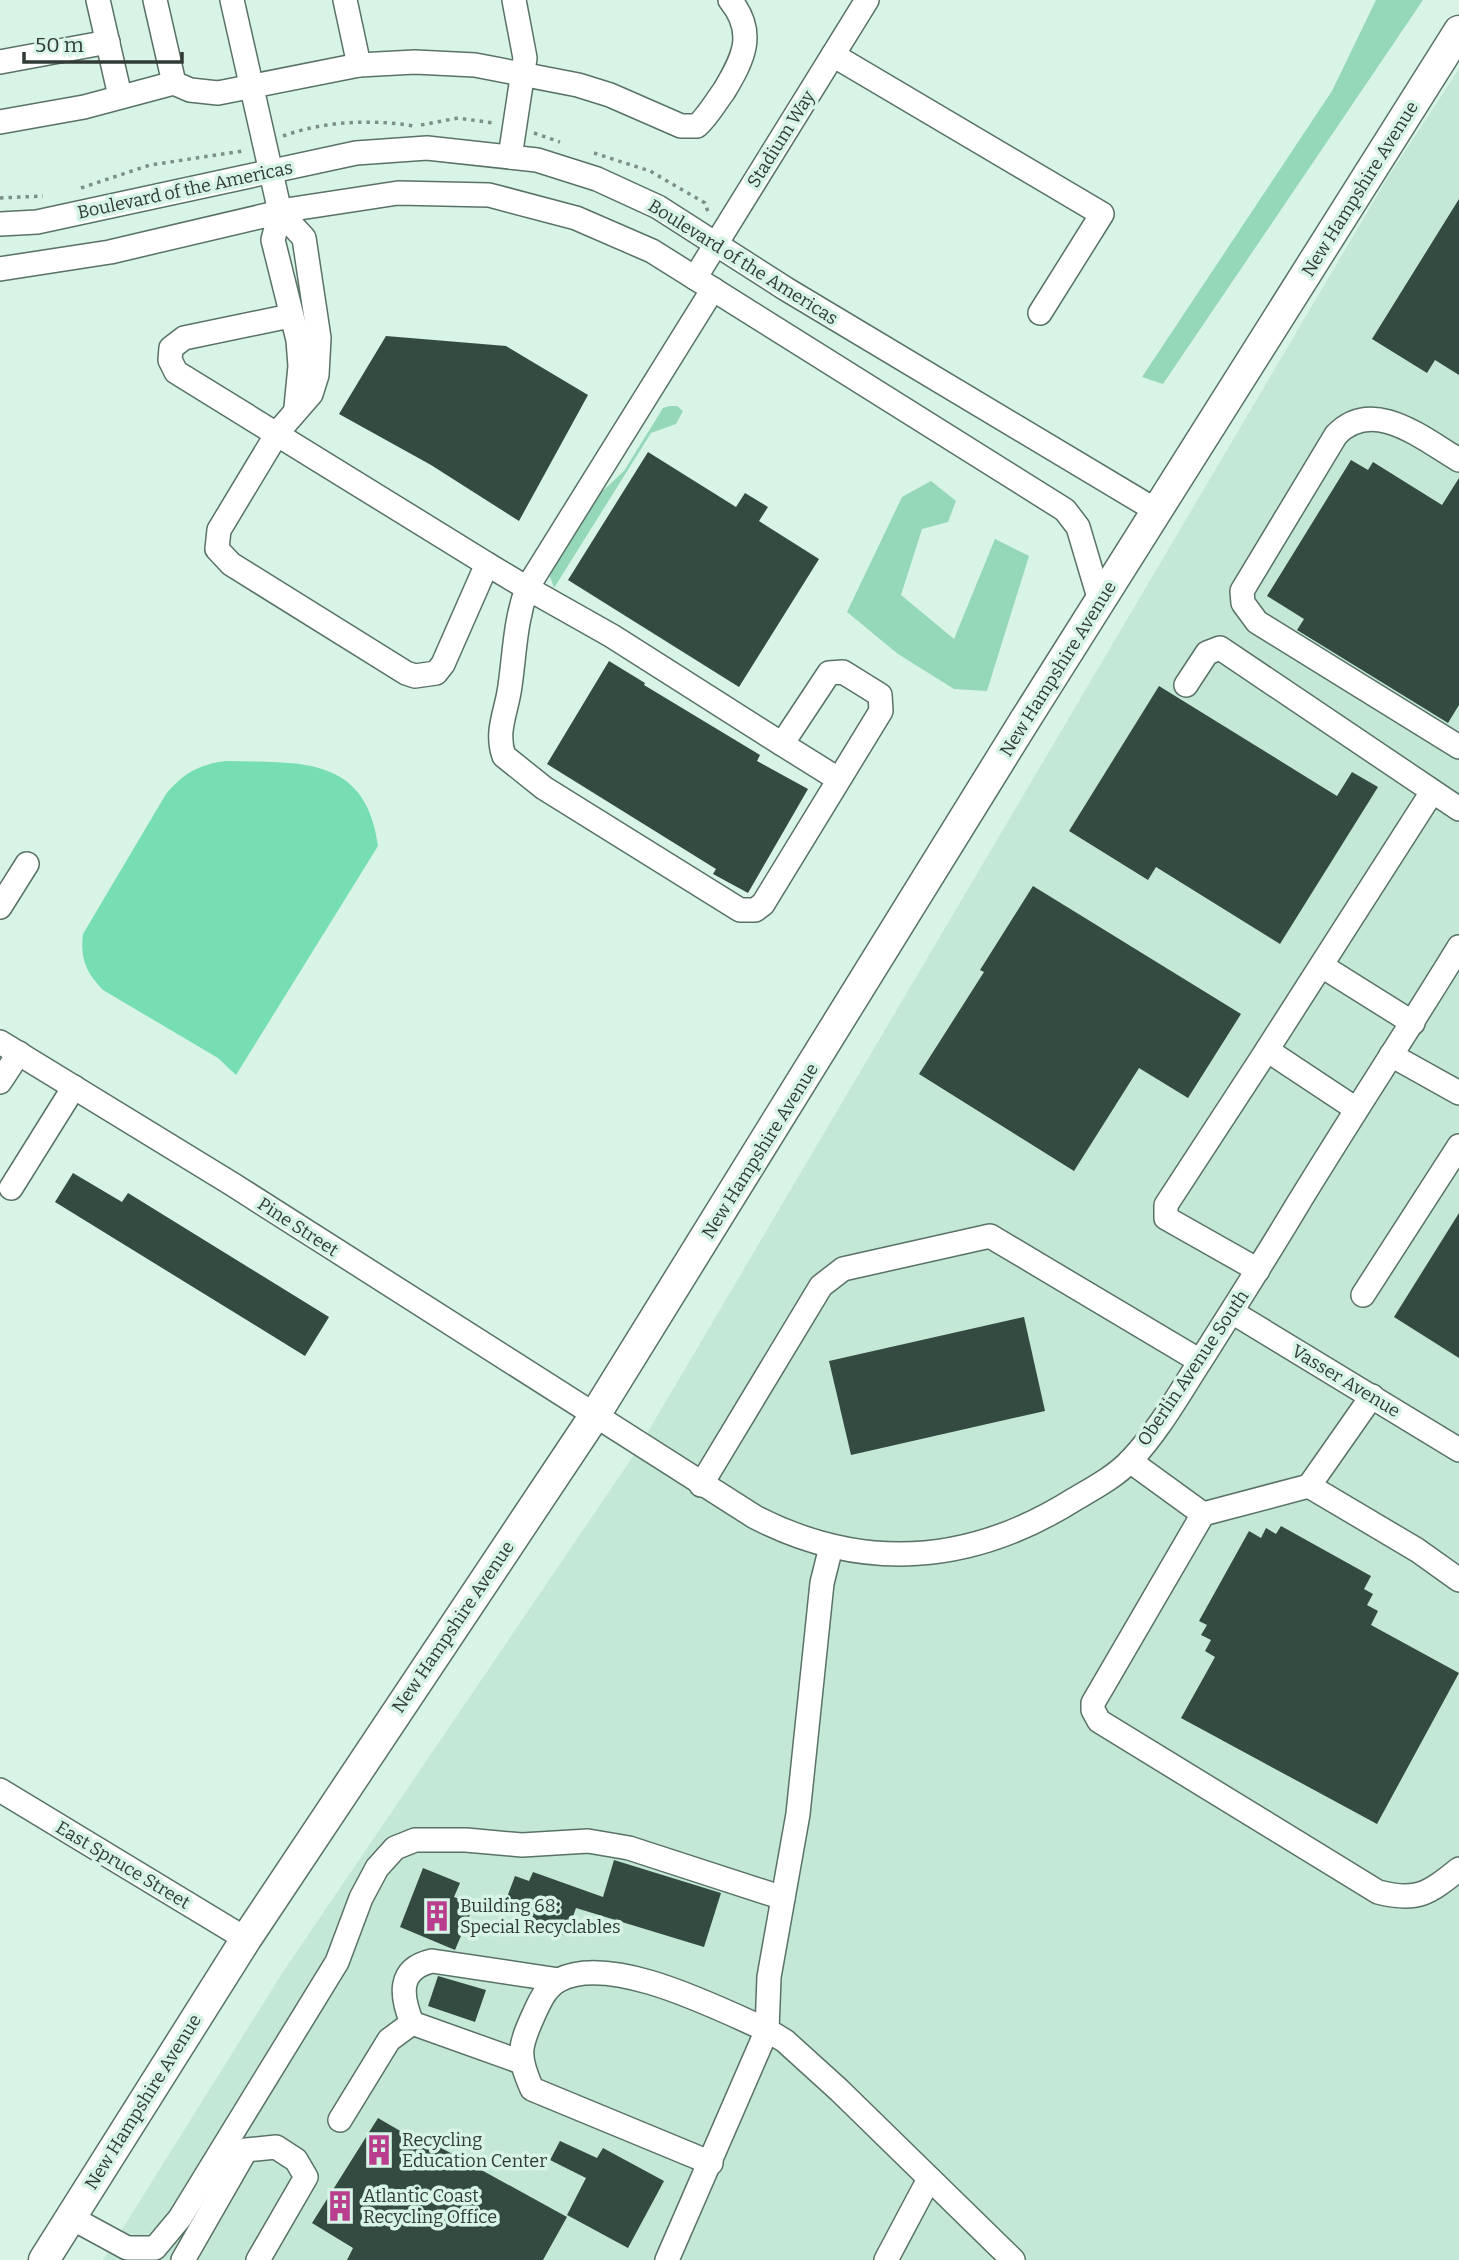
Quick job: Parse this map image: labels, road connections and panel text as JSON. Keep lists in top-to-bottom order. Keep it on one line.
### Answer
{"streets":{"main road":["New Hampshire Avenue"],"street":["Stadium Way","Boulevard of the Americas","Pine Street","Oberlin Avenue South","Vasser Avenue","East Spruce Street"]},"crossings":[["Stadium Way","Boulevard of the Americas"],["New Hampshire Avenue","Boulevard of the Americas"],["New Hampshire Avenue","Pine Street"],["New Hampshire Avenue","Oberlin Avenue South"],["New Hampshire Avenue","East Spruce Street"],["Pine Street","Oberlin Avenue South"],["Oberlin Avenue South","Vasser Avenue"]],"places":{"building":["Building 68: Special Recyclables","Recycling Education Center","Atlantic Coast Recycling Office"]},"scale_bar":"50 m"}
